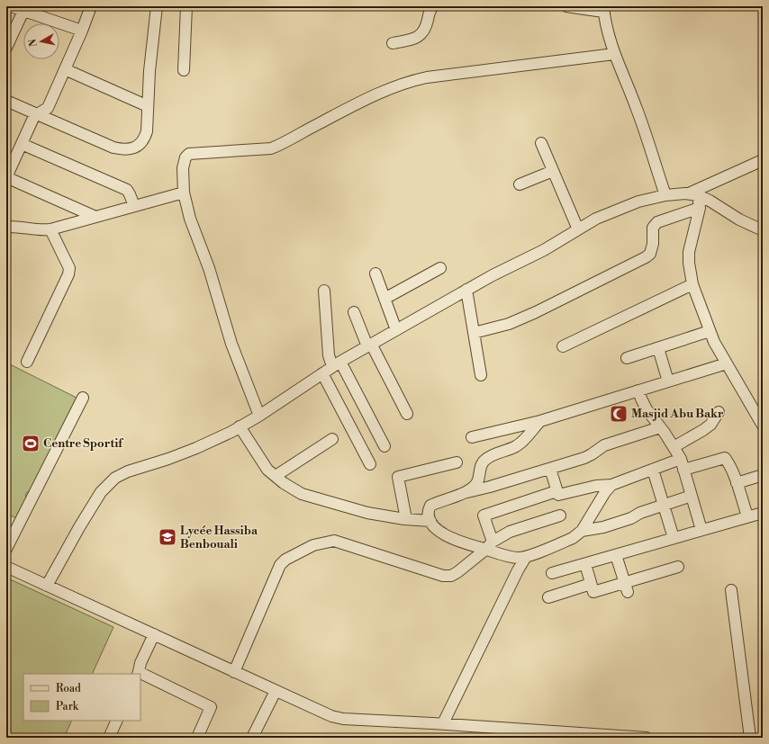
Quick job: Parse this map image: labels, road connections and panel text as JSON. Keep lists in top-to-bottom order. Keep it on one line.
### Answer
{"places":{"mosque":["Masjid Abu Bakr"],"sports":["Centre Sportif"],"school or university":["Lycée Hassiba Benbouali"]},"legend":["Road","Park"],"north":"left"}
